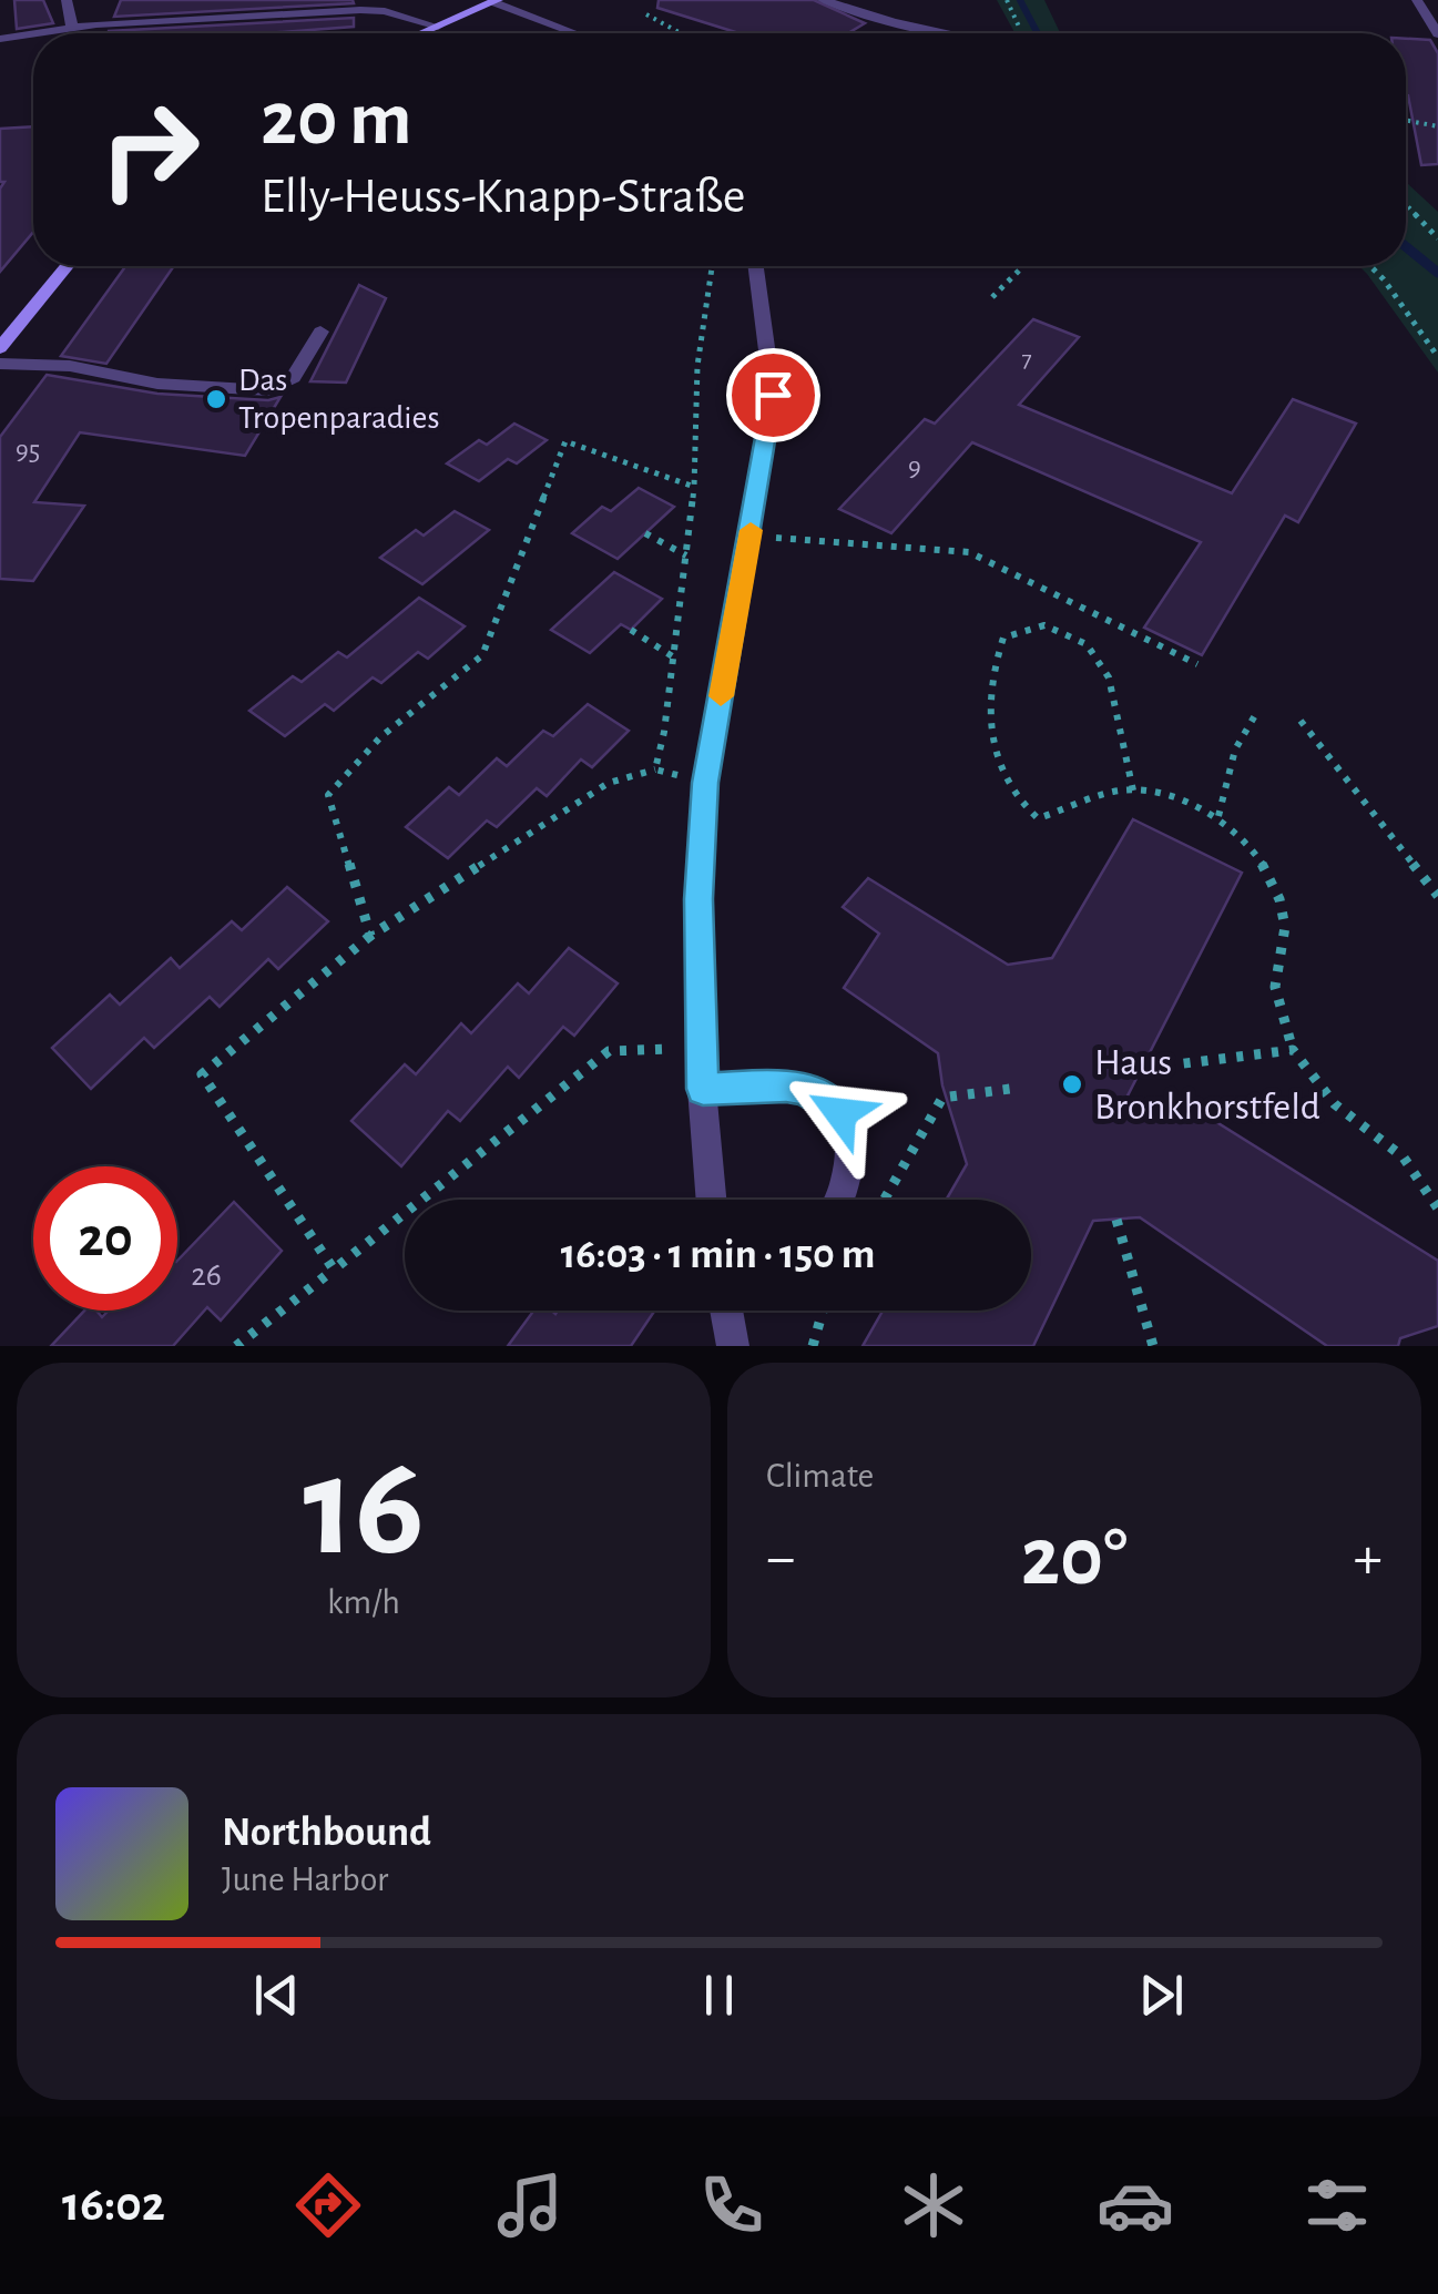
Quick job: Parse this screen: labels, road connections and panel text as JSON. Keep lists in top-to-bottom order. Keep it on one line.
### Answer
{"places":["Das Tropenparadies","Haus Bronkhorstfeld"],"house_numbers":["7","95","9","26"],"page":{"turn":["20 m","Elly-Heuss-Knapp-Straße"],"limit":"20","trip":"16:03 · 1 min · 150 m","tile":[["16","km/h"],"Climate"],"heat":["−","20°","+"],"song":["Northbound","June Harbor"],"tabs":"16:02"}}
